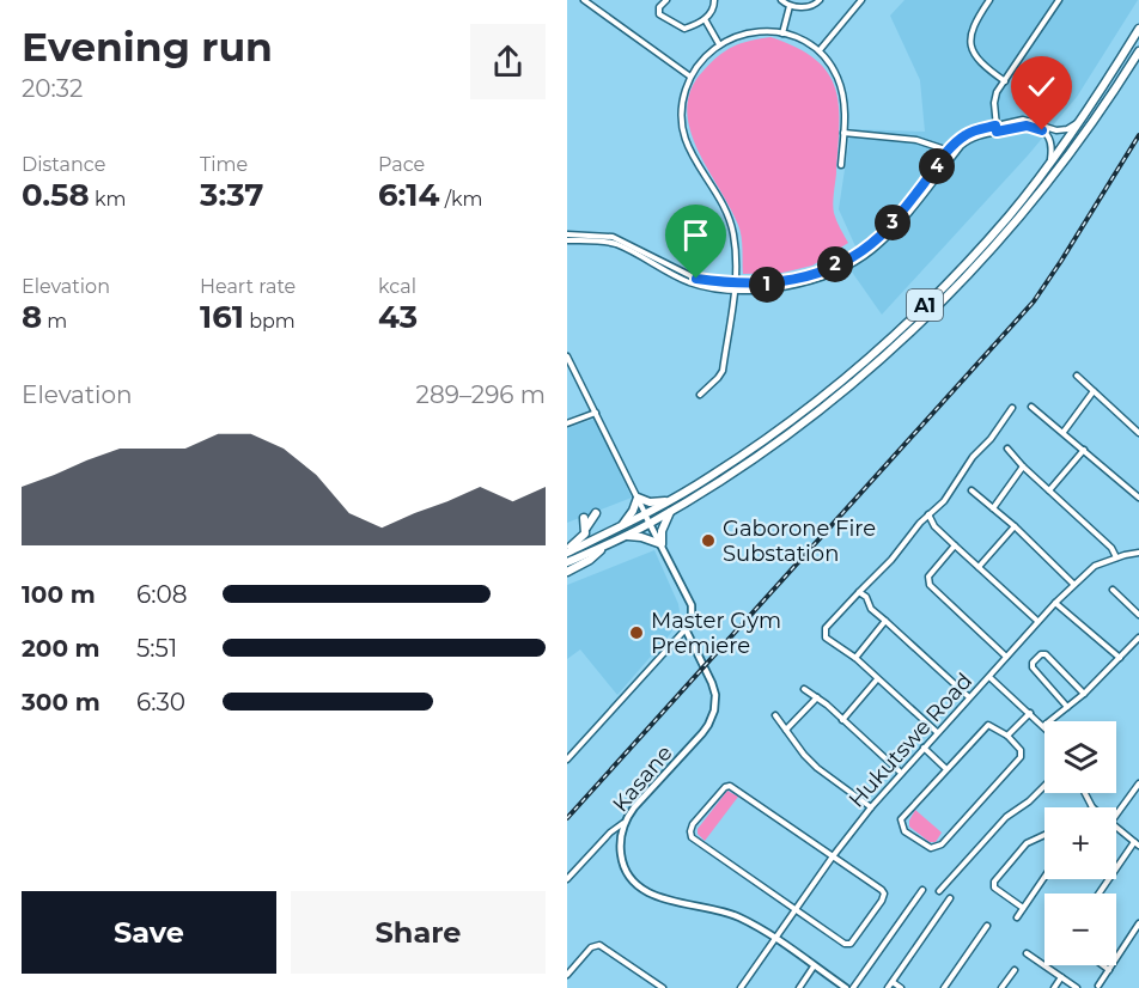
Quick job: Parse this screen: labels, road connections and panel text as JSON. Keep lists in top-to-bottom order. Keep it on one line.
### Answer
{"streets":{"highway":["A1"],"street":["Hukutswe Road","Kasane"]},"crossings":[["A1","Kasane"],["Hukutswe Road","Kasane"]],"places":["Gaborone Fire Substation","Master Gym Premiere"],"page":{"heading":["Evening run","20:32"],"stats":[["Distance","0.58 km"],["Time","3:37"],["Pace","6:14 /km"],["Elevation","8 m"],["Heart rate","161 bpm"],["kcal","43"]],"pins":["4","3","2","1"],"chart":["Elevation","289–296 m"],"list":[{"name":"100 m","note":"6:08"},{"name":"200 m","note":"5:51"},{"name":"300 m","note":"6:30"}],"map_buttons":["+","−"],"buttons":["Save","Share"]}}
